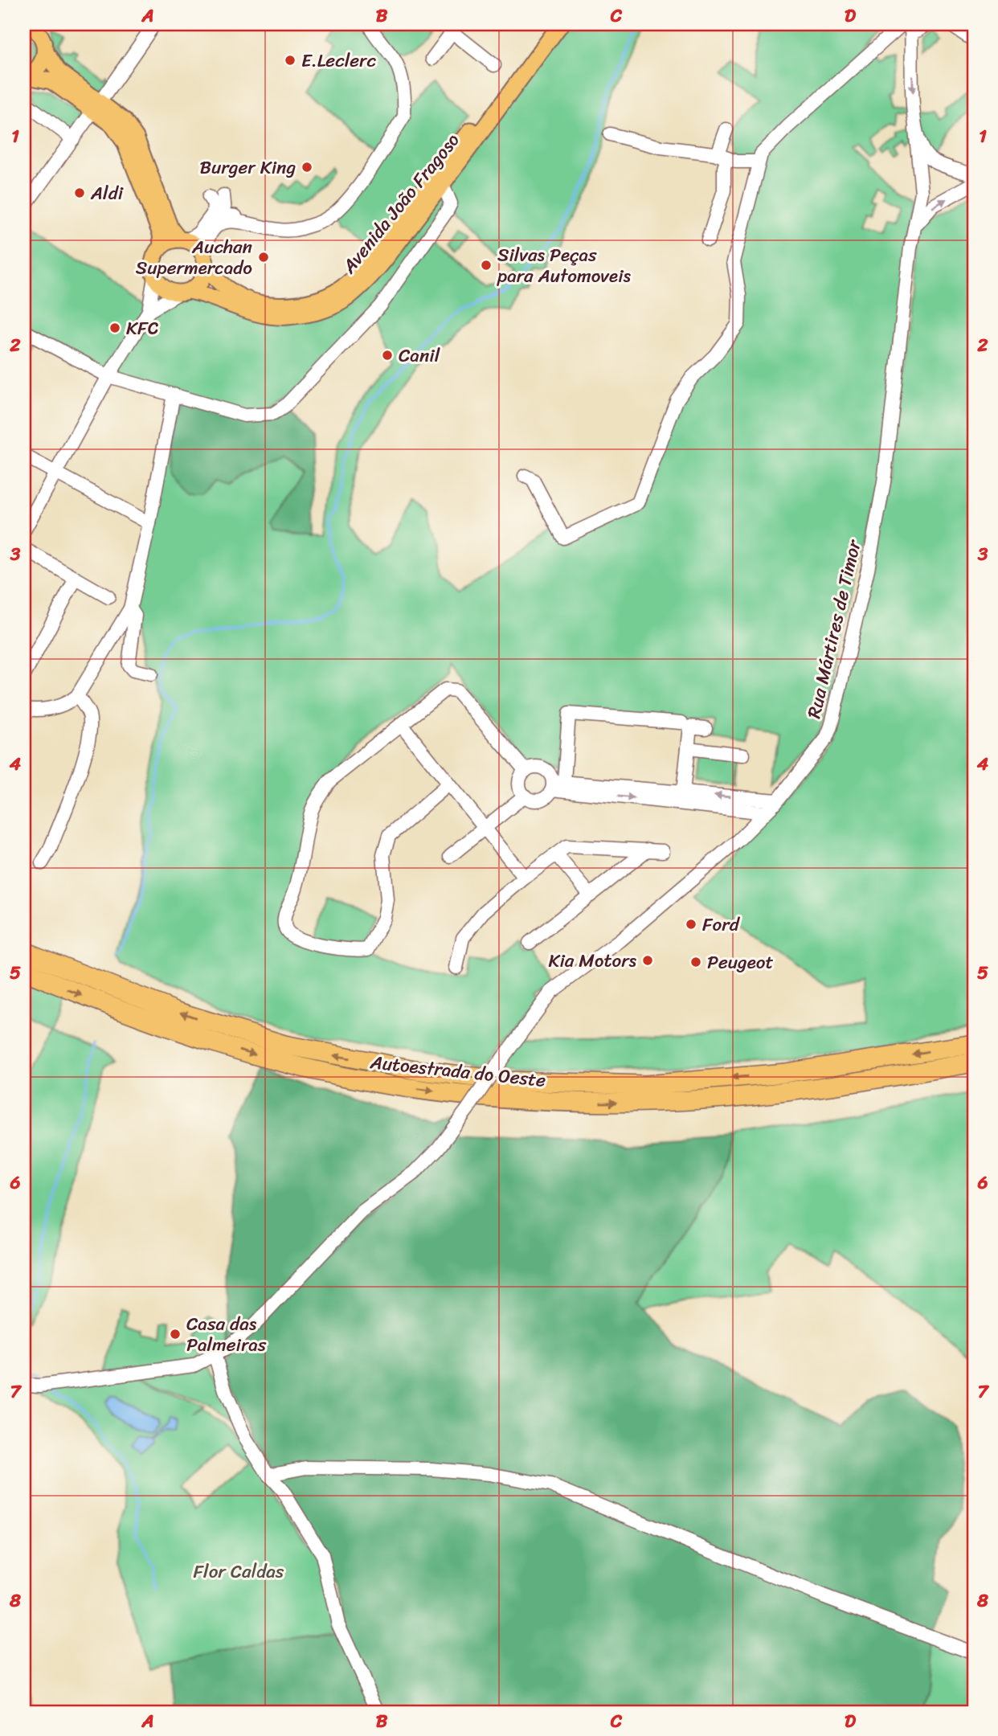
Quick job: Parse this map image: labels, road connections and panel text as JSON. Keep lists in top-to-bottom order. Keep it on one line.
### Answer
{"streets":{"highway":["Autoestrada do Oeste"],"main road":["Avenida João Fragoso"],"street":["Rua Mártires de Timor"]},"parks":["Flor Caldas"],"places":["E.Leclerc","Burger King","Aldi","Auchan Supermercado","Silvas Peças para Automoveis","KFC","Canil","Ford","Kia Motors","Peugeot","Casa das Palmeiras"],"grid":{"columns":["A","B","C","D"],"rows":["1","2","3","4","5","6","7","8"]}}
